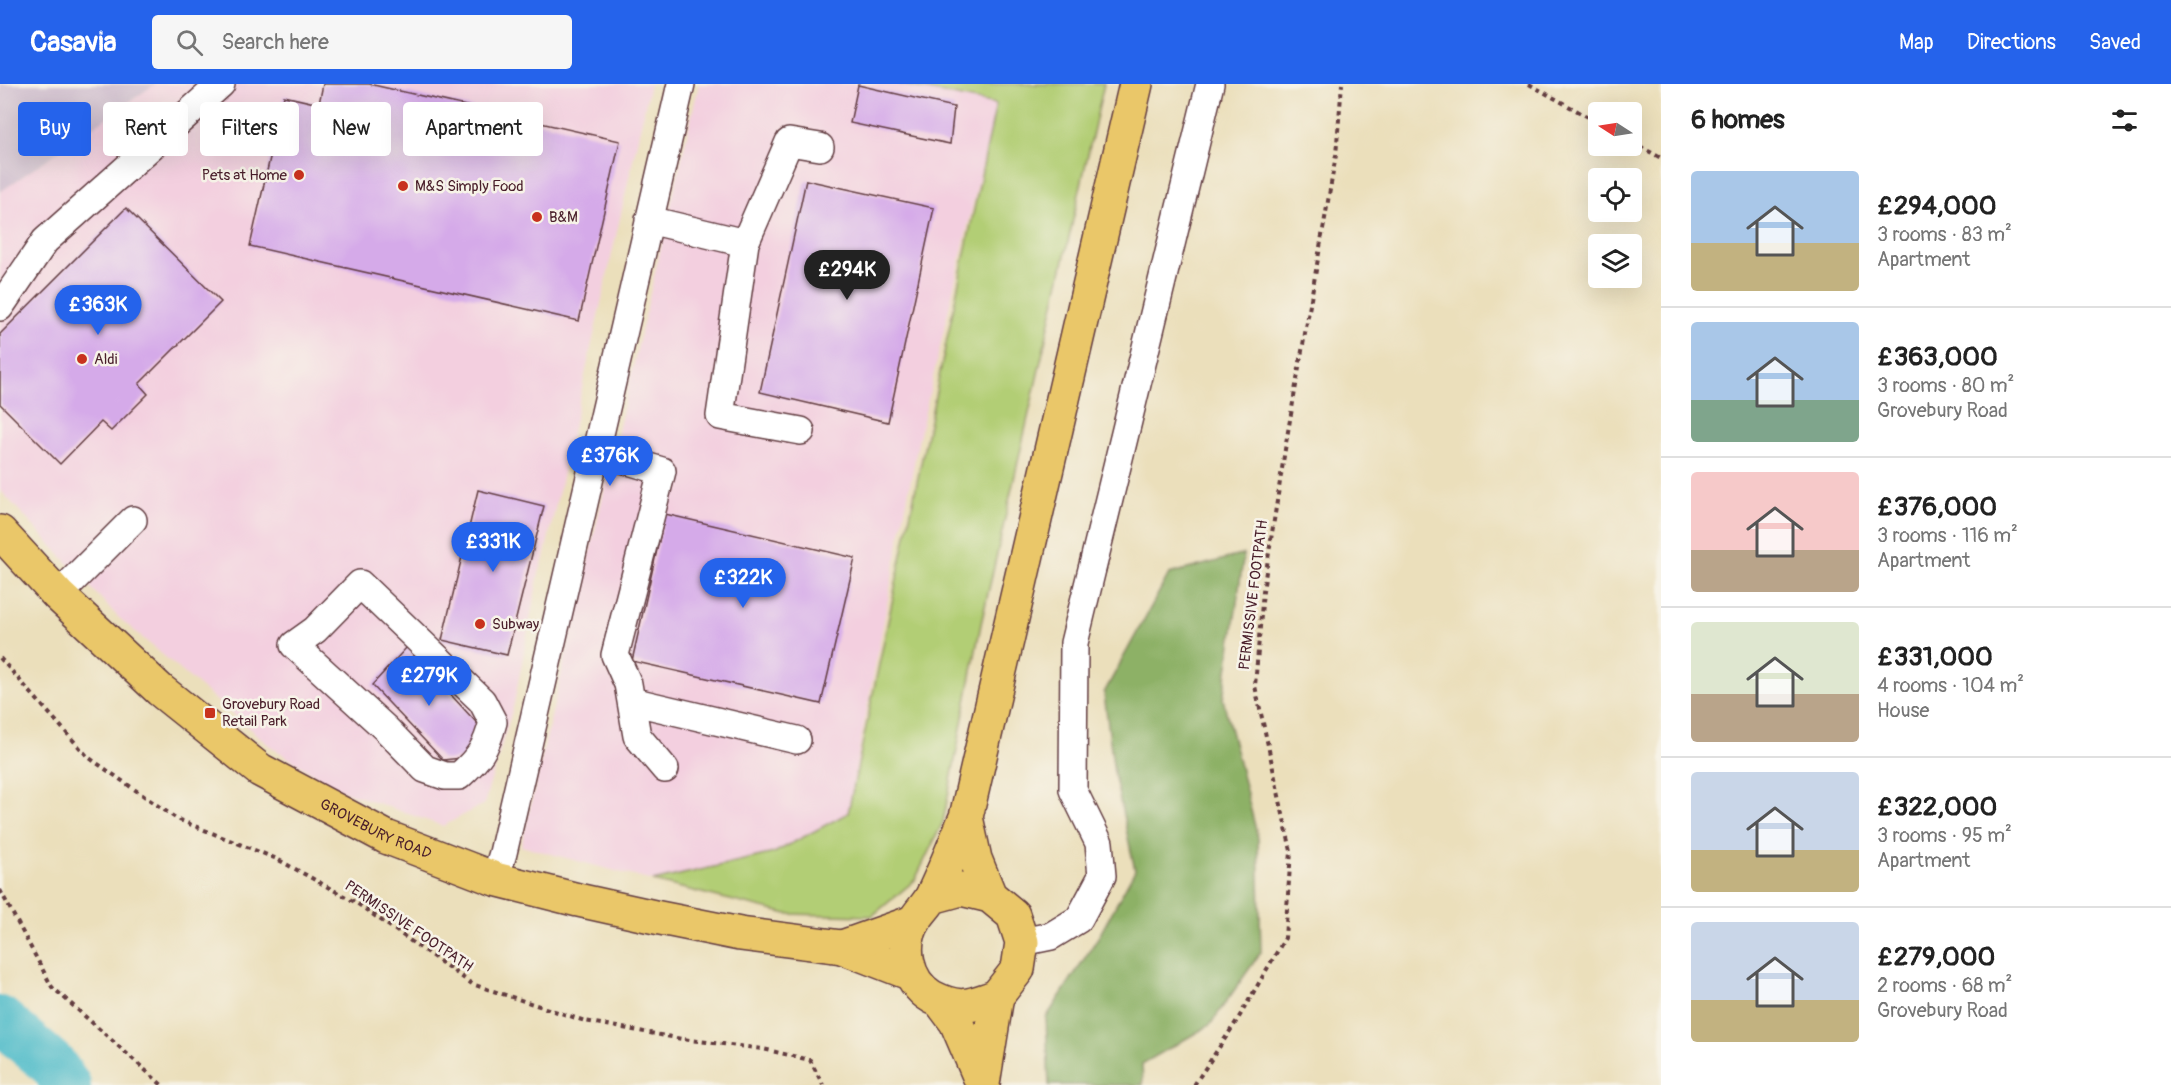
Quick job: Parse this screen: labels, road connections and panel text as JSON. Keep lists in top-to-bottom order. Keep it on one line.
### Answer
{"streets":{"main road":["GROVEBURY ROAD"],"path":["PERMISSIVE FOOTPATH"]},"places":{"other":["Pets at Home","M&S Simply Food","B&M","Aldi","Subway"],"transit":["Grovebury Road Retail Park"]},"north":"left","page":{"header":"Casavia","search":"Search here","nav":["Map","Directions","Saved"],"heading":"6 homes","chip":["Buy","Rent","Filters","New","Apartment"],"list":[{"name":"£294,000","note":"3 rooms · 83 m² · Apartment"},{"name":"£363,000","note":"3 rooms · 80 m² · Grovebury Road"},{"name":"£376,000","note":"3 rooms · 116 m² · Apartment"},{"name":"£331,000","note":"4 rooms · 104 m² · House"},{"name":"£322,000","note":"3 rooms · 95 m² · Apartment"},{"name":"£279,000","note":"2 rooms · 68 m² · Grovebury Road"}],"price":["£294K","£363K","£376K","£331K","£322K","£279K"]}}
